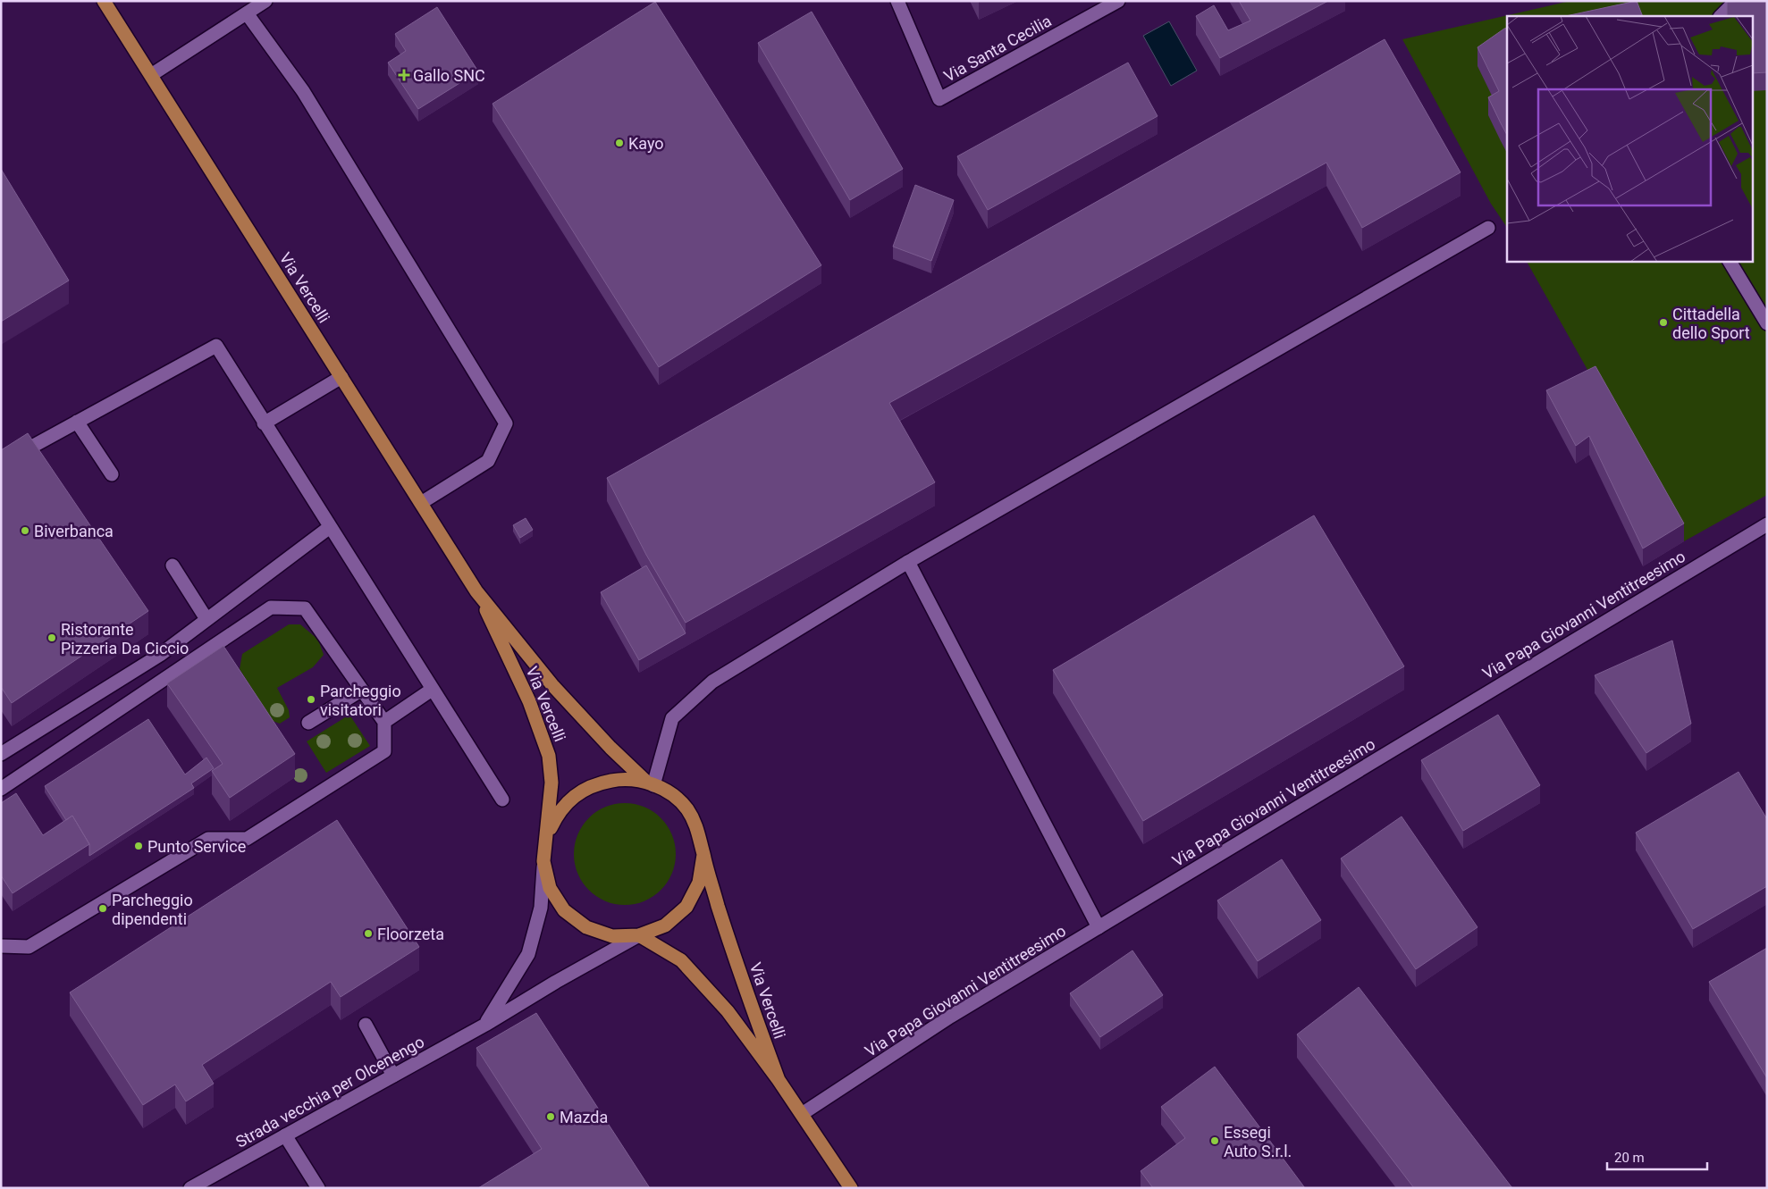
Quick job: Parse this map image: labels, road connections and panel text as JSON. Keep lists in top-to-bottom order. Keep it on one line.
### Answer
{"streets":{"main road":["Via Vercelli"],"street":["Via Santa Cecilia","Via Papa Giovanni Ventitreesimo","Strada vecchia per Olcenengo"]},"crossings":[["Via Vercelli","Via Papa Giovanni Ventitreesimo"],["Via Vercelli","Strada vecchia per Olcenengo"]],"places":{"health":["Gallo SNC"],"other":["Kayo","Cittadella dello Sport","Biverbanca","Ristorante Pizzeria Da Ciccio","Parcheggio visitatori","Punto Service","Parcheggio dipendenti","Floorzeta","Mazda","Essegi Auto S.r.l."]},"scale_bar":"20 m"}
